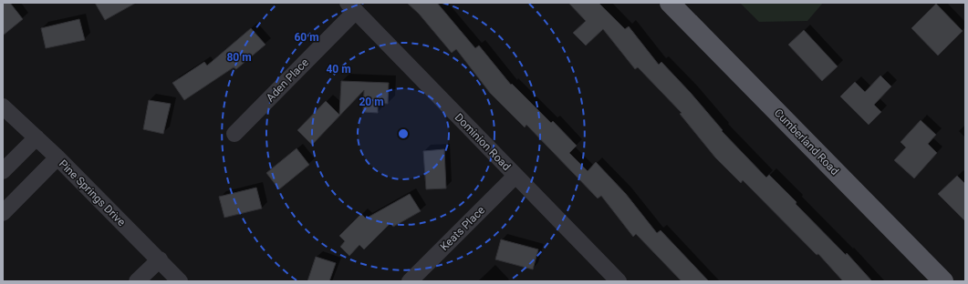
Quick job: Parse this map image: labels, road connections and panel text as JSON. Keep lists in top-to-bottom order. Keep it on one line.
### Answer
{"streets":{"main road":["Cumberland Road"],"street":["Aden Place","Dominion Road","Pine Springs Drive","Keats Place"]},"crossings":[["Aden Place","Dominion Road"],["Dominion Road","Keats Place"]],"rings":["60 m","80 m","40 m","20 m"]}
